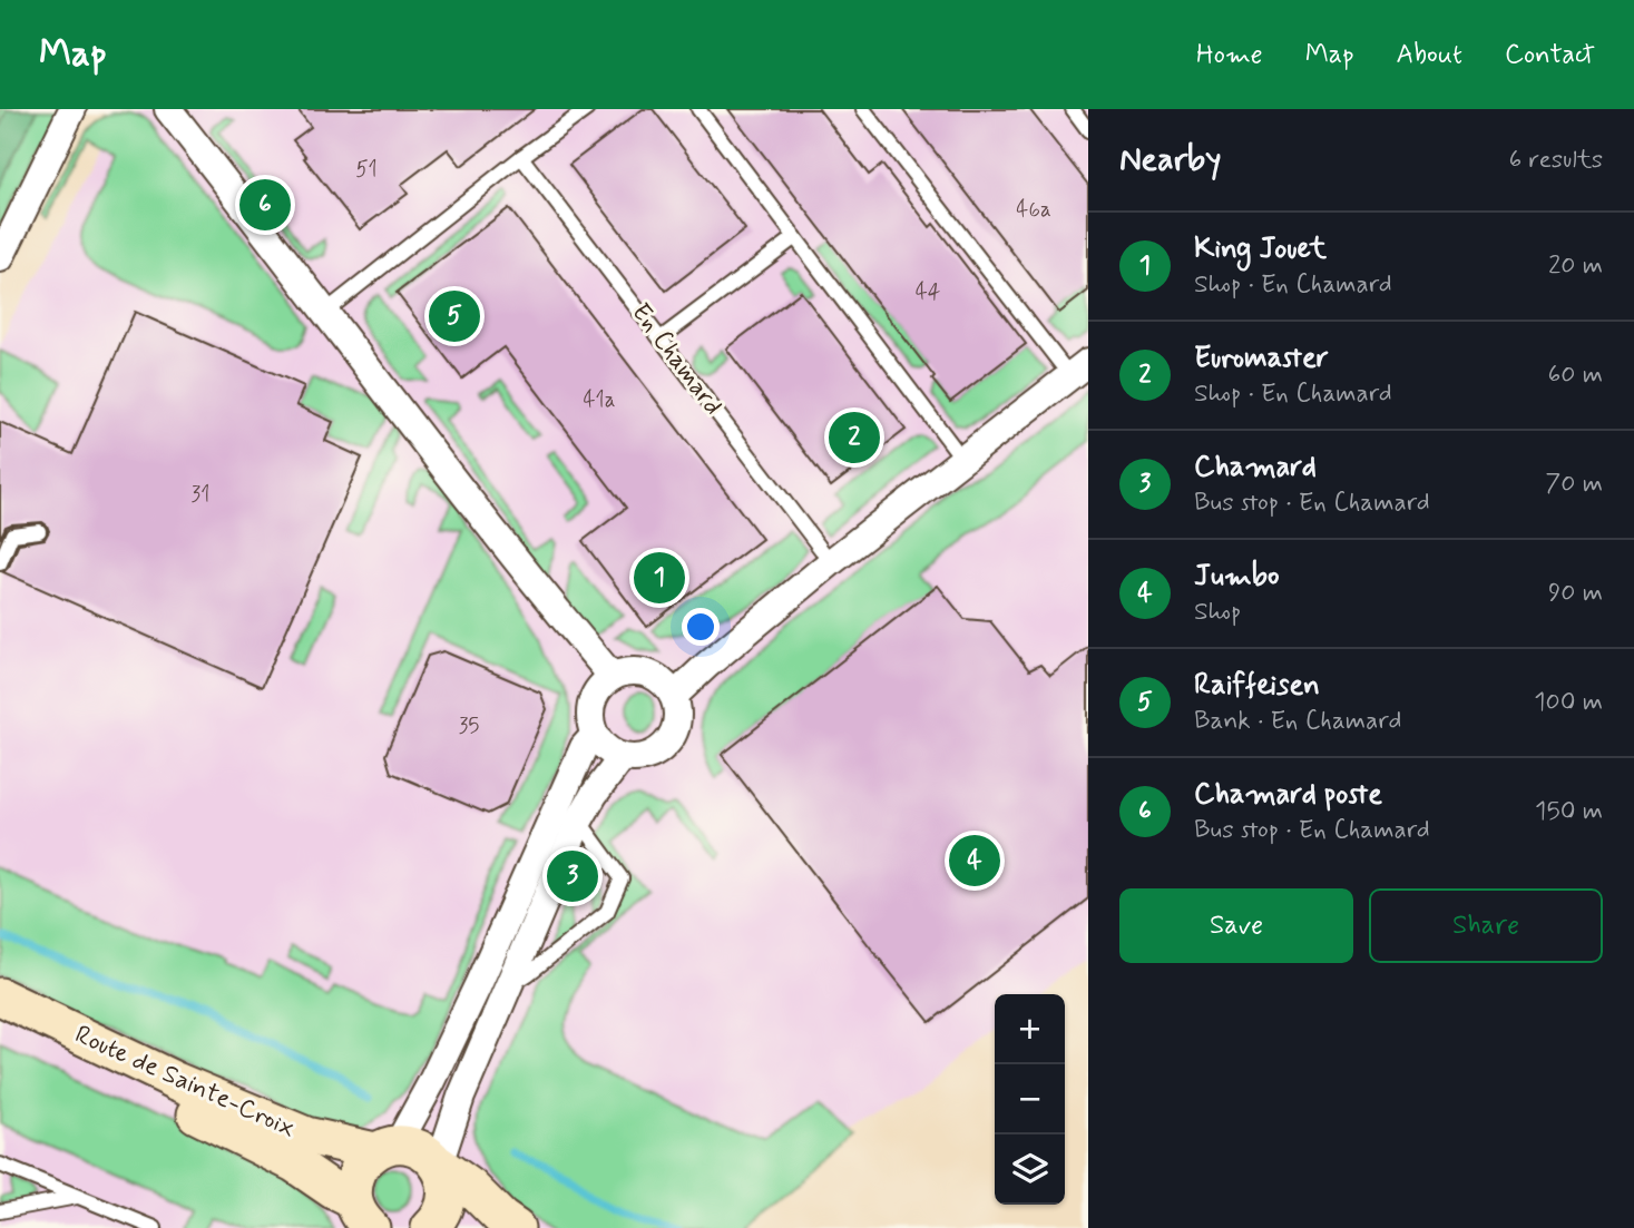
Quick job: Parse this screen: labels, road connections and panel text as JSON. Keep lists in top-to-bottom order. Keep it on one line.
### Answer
{"streets":{"main road":["Route de Sainte-Croix"],"lane":["En Chamard"]},"house_numbers":["51","46a","44","41a","31","35"],"page":{"header":"Map","nav":["Home","Map","About","Contact"],"heading":["Nearby","6 results"],"pins":["6","5","2","1","4","3"],"list":[{"mark":"1","name":"King Jouet","note":"Shop · En Chamard","value":"20 m"},{"mark":"2","name":"Euromaster","note":"Shop · En Chamard","value":"60 m"},{"mark":"3","name":"Chamard","note":"Bus stop · En Chamard","value":"70 m"},{"mark":"4","name":"Jumbo","note":"Shop","value":"90 m"},{"mark":"5","name":"Raiffeisen","note":"Bank · En Chamard","value":"100 m"},{"mark":"6","name":"Chamard poste","note":"Bus stop · En Chamard","value":"150 m"}],"buttons":["Save","Share"],"map_buttons":["+","−"]}}
